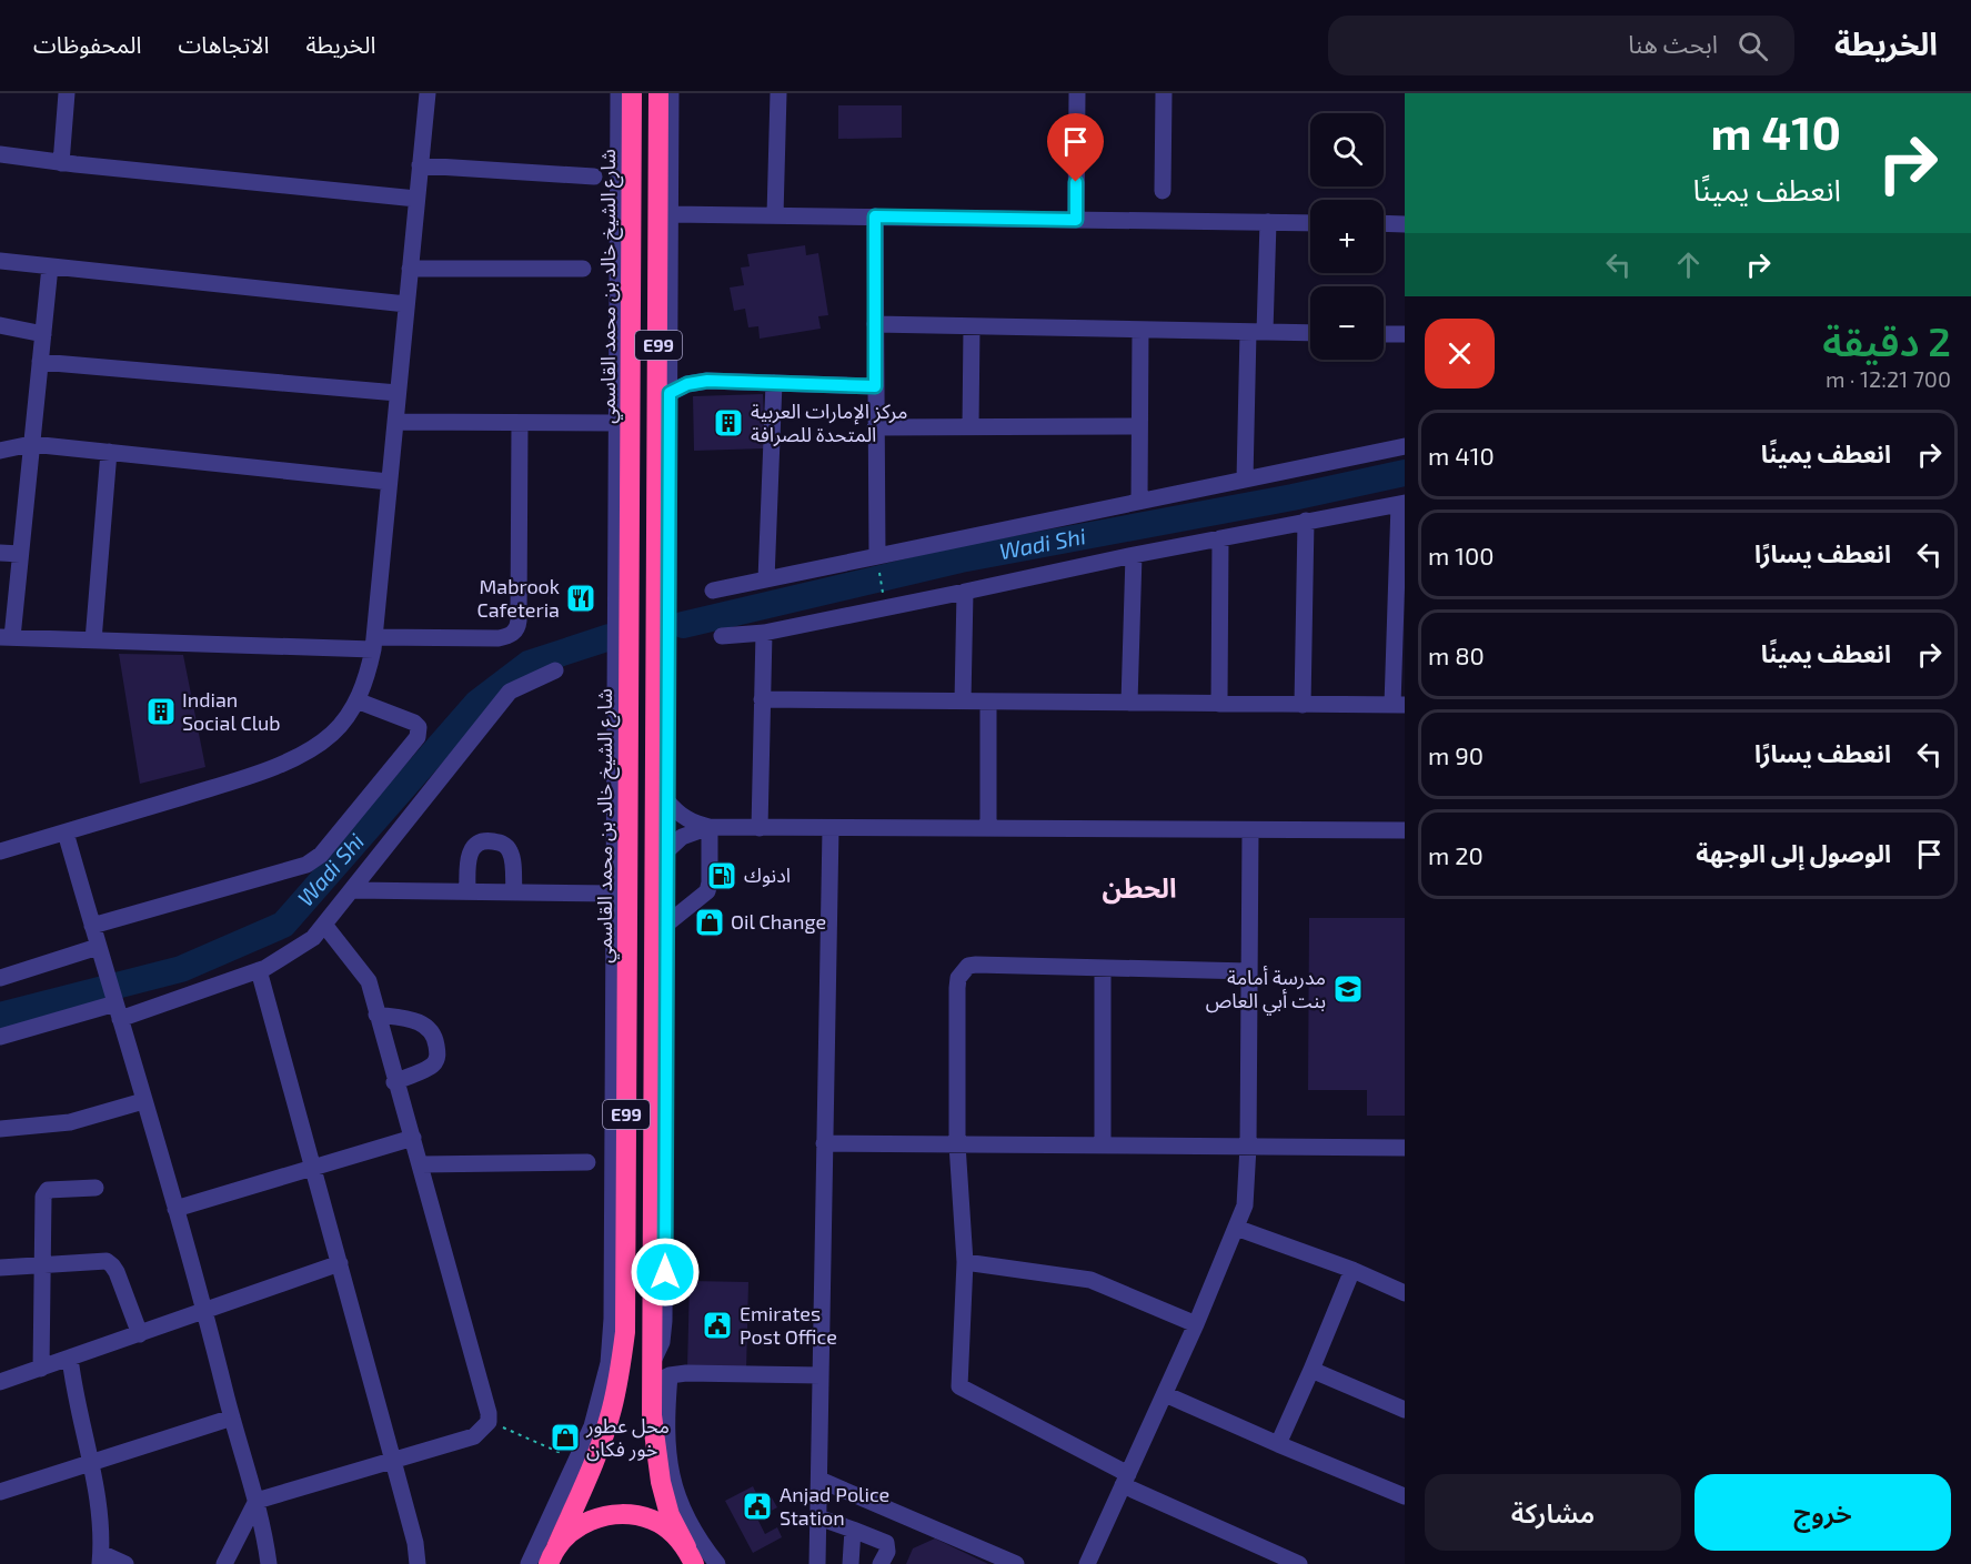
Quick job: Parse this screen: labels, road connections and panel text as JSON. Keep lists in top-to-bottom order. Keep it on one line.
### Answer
{"streets":{"highway":["شارع الشيخ خالد بن محمد القاسمي","E99"]},"districts":["الحطن"],"water":["Wadi Shi"],"places":{"building":["مركز الإمارات العربية المتحدة للصرافة","Indian Social Club"],"restaurant":["Mabrook Cafeteria"],"fuel station":["ادنوك"],"shop":["Oil Change","محل عطور خور فكان"],"school or university":["مدرسة أمامة بنت أبي العاص"],"public building":["Emirates Post Office","Anjad Police Station"]},"page":{"header":"الخريطة","search":"ابحث هنا","nav":["الخريطة","الاتجاهات","المحفوظات"],"turn":["410 m","انعطف يمينًا"],"map_buttons":["+","−"],"heading":["2 دقيقة","700 m · 12:21"],"list":[{"name":"انعطف يمينًا","value":"410 m"},{"name":"انعطف يسارًا","value":"100 m"},{"name":"انعطف يمينًا","value":"80 m"},{"name":"انعطف يسارًا","value":"90 m"},{"name":"الوصول إلى الوجهة","value":"20 m"}],"buttons":["خروج","مشاركة"]}}
